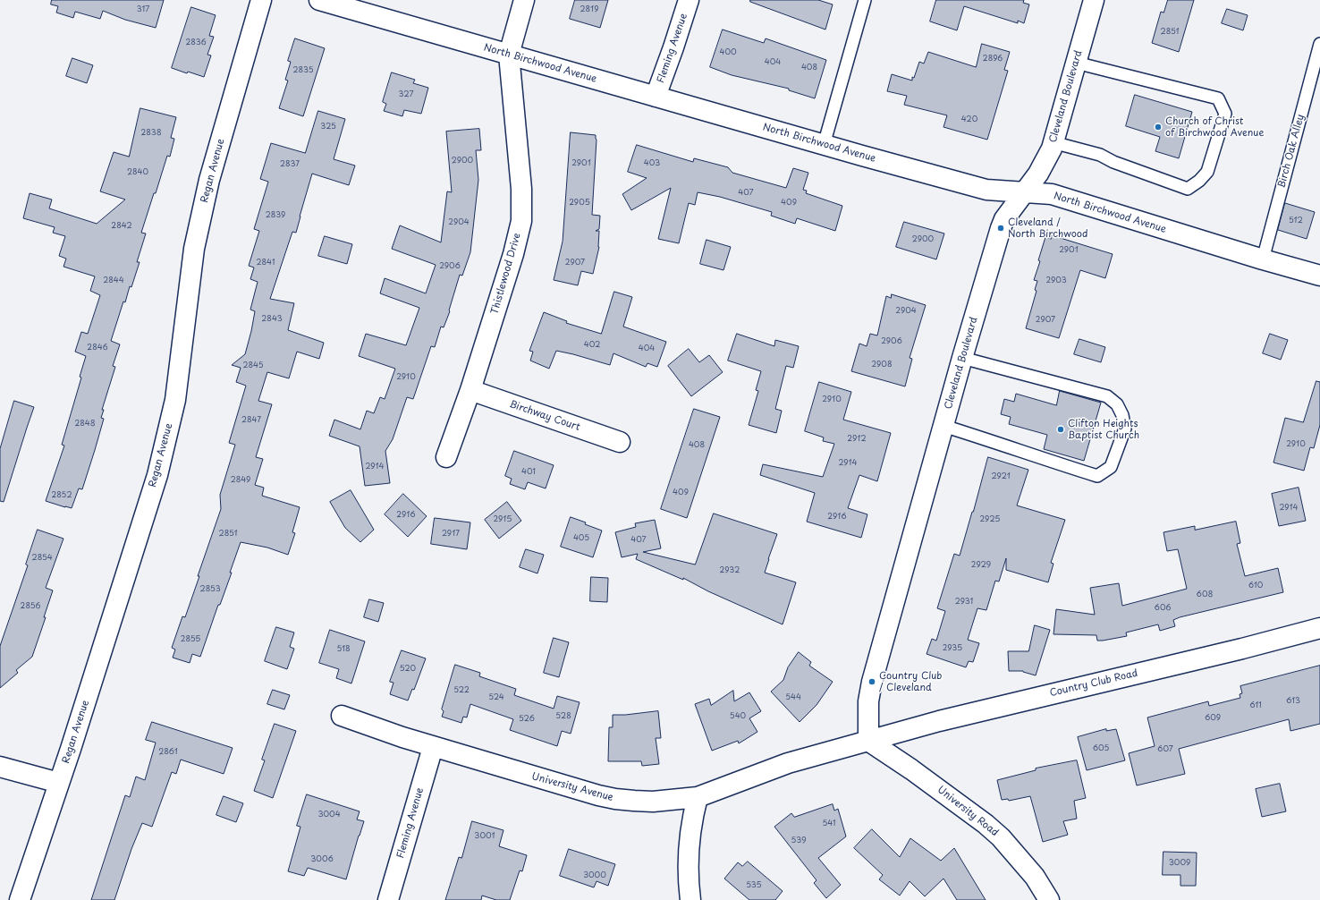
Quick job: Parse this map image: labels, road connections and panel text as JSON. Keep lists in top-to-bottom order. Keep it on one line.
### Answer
{"streets":{"street":["Fleming Avenue","North Birchwood Avenue","Cleveland Boulevard","Regan Avenue","Thistlewood Drive","Birchway Court","Country Club Road","University Avenue","University Road"],"lane":["Birch Oak Alley"]},"crossings":[["Fleming Avenue","North Birchwood Avenue"],["Fleming Avenue","University Avenue"],["North Birchwood Avenue","Cleveland Boulevard"],["North Birchwood Avenue","Birch Oak Alley"],["North Birchwood Avenue","Thistlewood Drive"],["Cleveland Boulevard","Country Club Road"],["Cleveland Boulevard","University Avenue"],["Cleveland Boulevard","University Road"],["Thistlewood Drive","Birchway Court"],["Country Club Road","University Avenue"],["Country Club Road","University Road"],["University Avenue","University Road"]],"places":["Church of Christ of Birchwood Avenue","Cleveland / North Birchwood","Clifton Heights Baptist Church","Country Club / Cleveland"],"house_numbers":["317","2819","2851","2836","400","2896","404","408","2835","327","420","325","2838","2900","2901","403","2837","2840","407","2905","409","2839","512","2904","2842","2900","2901","2841","2907","2906","2844","2903","2904","2843","2907","2906","402","2846","404","2908","2845","2910","2910","2847","2848","2912","2910","408","2914","2914","401","2921","2849","409","2852","2914","2916","2916","2915","2925","2851","2917","405","407","2854","2929","2932","610","2853","608","2931","2856","606","2855","2935","518","520","522","524","544","613","611","528","540","609","526","605","607","2861","3004","541","3001","539","3006","3009","3000","535"]}
